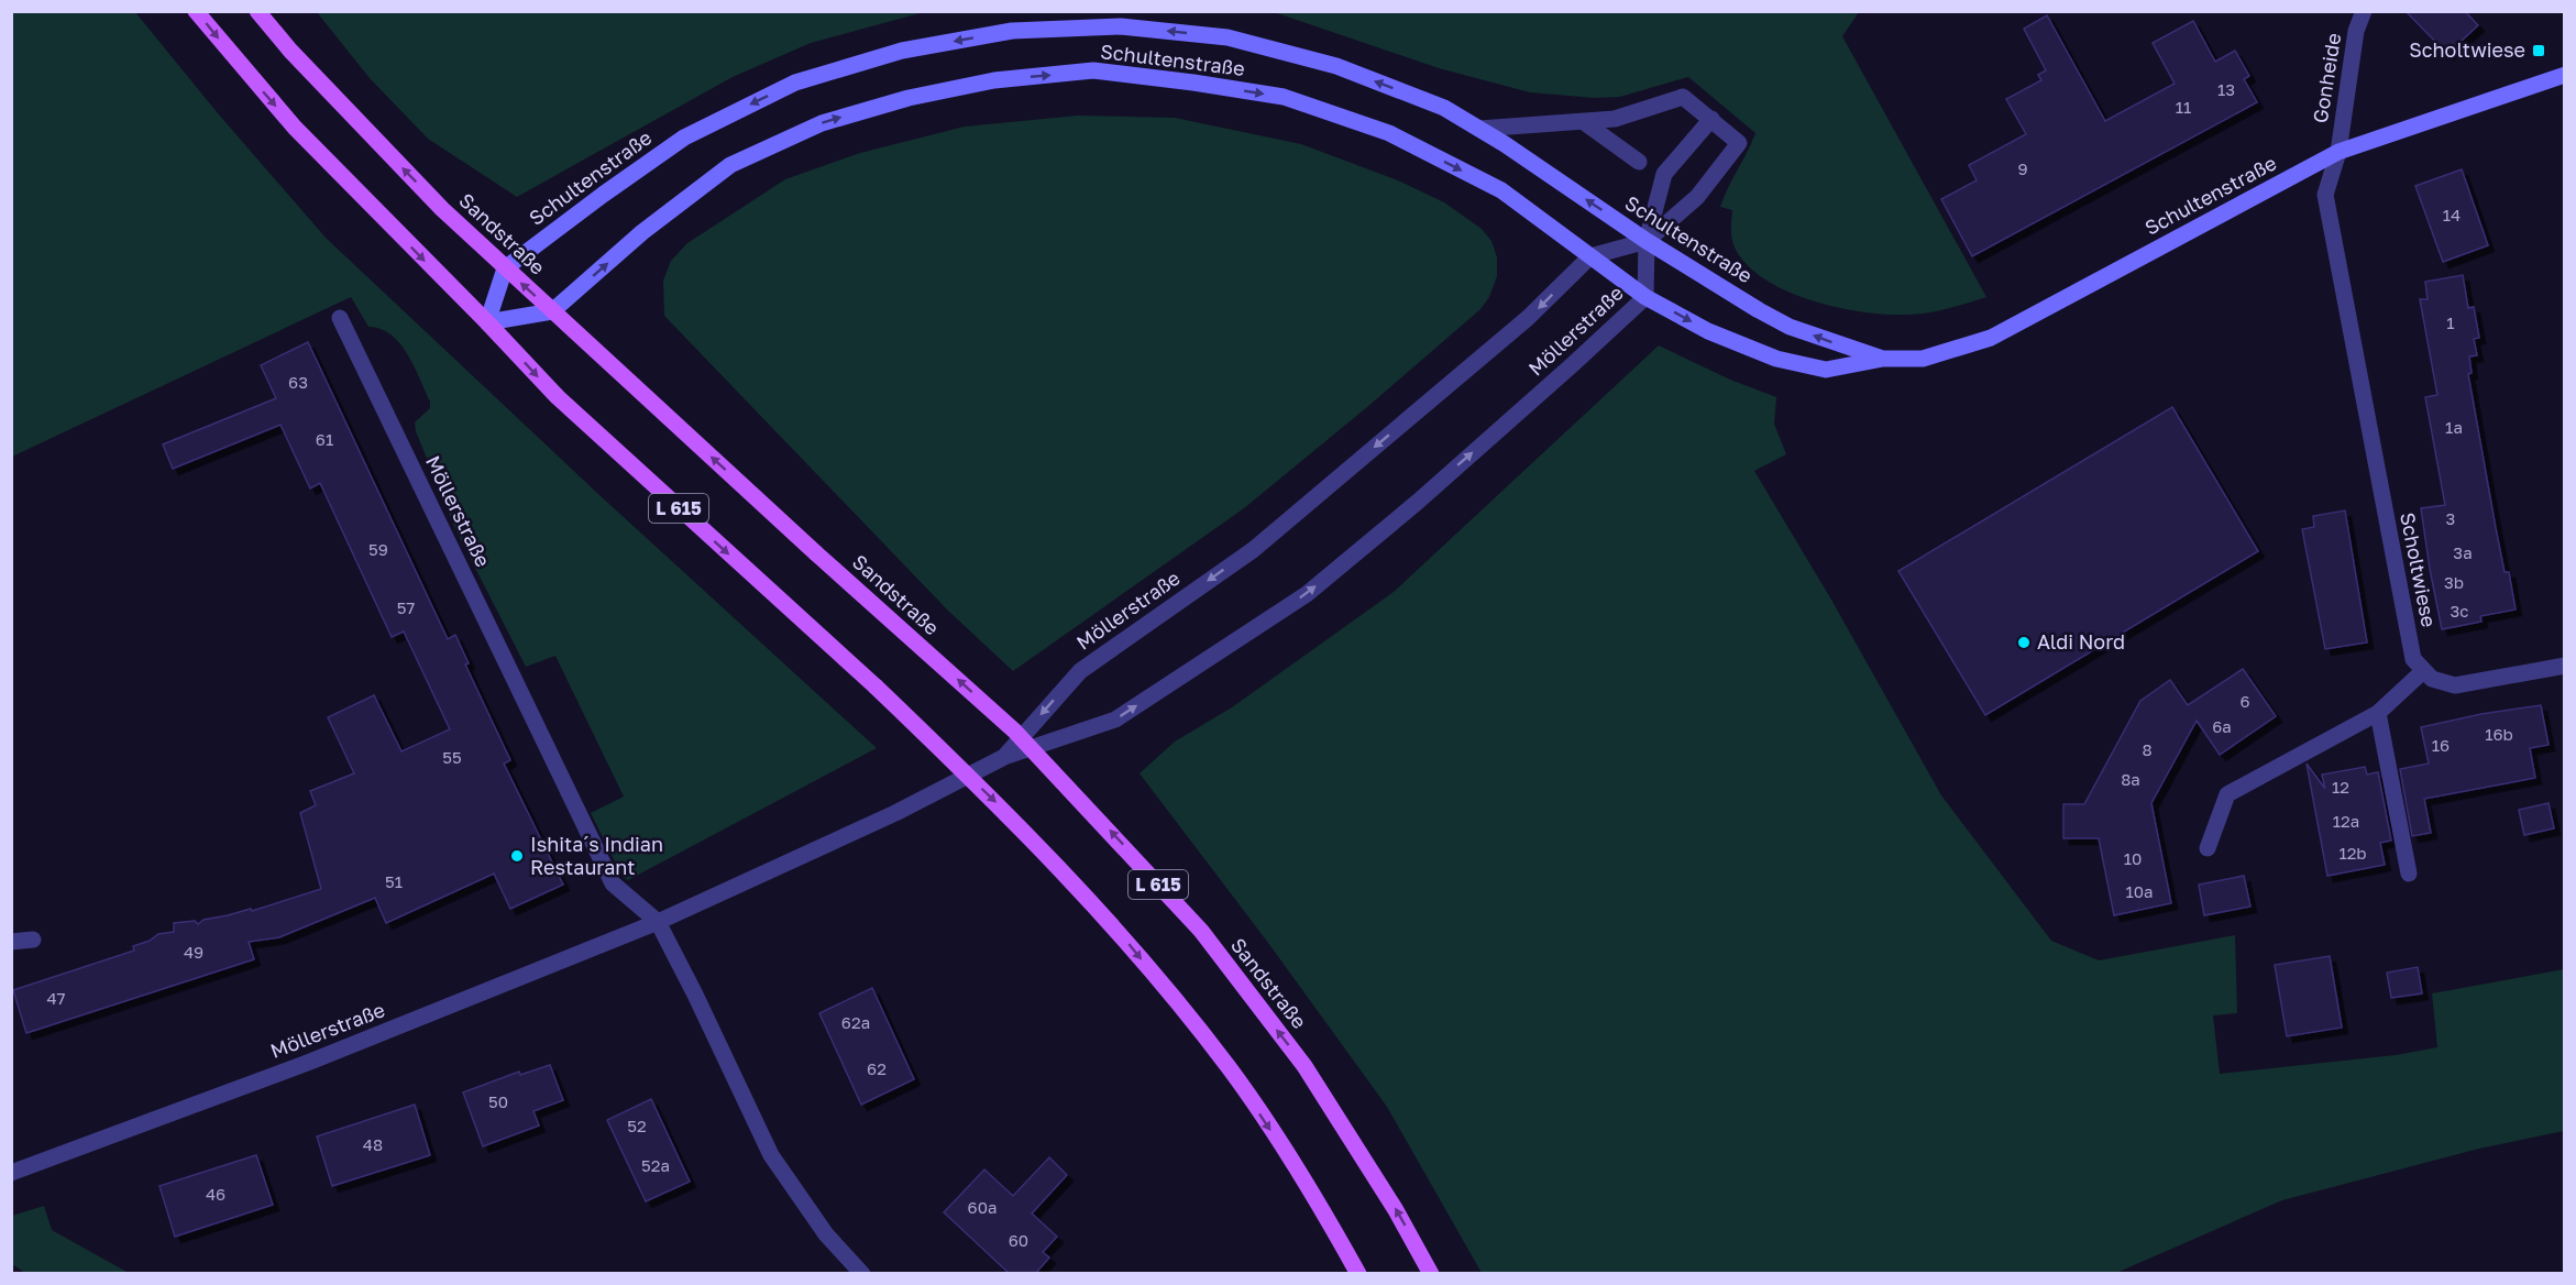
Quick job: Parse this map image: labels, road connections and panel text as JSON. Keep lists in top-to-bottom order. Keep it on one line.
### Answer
{"streets":{"main road":["Schultenstraße","Sandstraße","L 615"],"street":["Gonheide","Möllerstraße","Scholtwiese"]},"crossings":[["Schultenstraße","Gonheide"],["Schultenstraße","Sandstraße"],["Schultenstraße","Möllerstraße"],["Schultenstraße","Scholtwiese"],["Gonheide","Scholtwiese"]],"places":{"transit":["Scholtwiese"],"other":["Aldi Nord","Ishita´s Indian Restaurant"]},"house_numbers":["13","11","9","14","1","63","1a","61","3","59","3a","3b","57","3c","6","6a","16b","16","8","55","8a","12","12a","12b","10","51","10a","49","47","62a","62","50","52","48","52a","46","60a","60"]}
